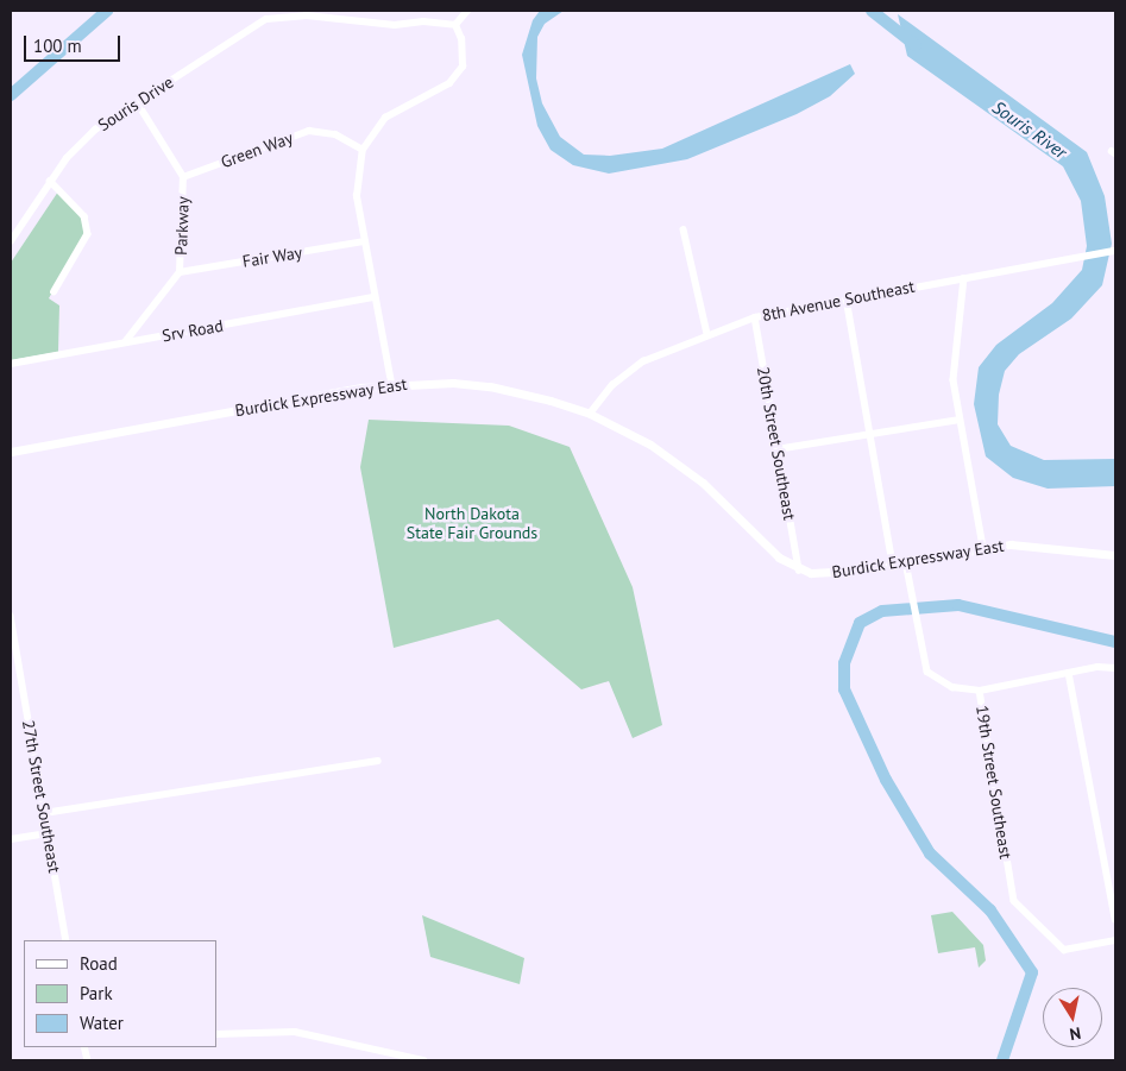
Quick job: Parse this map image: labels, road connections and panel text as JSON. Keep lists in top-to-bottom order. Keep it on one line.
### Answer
{"streets":{"main road":["Burdick Expressway East"],"street":["Souris Drive","Green Way","Parkway","Fair Way","8th Avenue Southeast","Srv Road","20th Street Southeast","19th Street Southeast","27th Street Southeast"]},"crossings":[["Souris Drive","Parkway"],["Green Way","Parkway"],["Parkway","Fair Way"],["Parkway","Srv Road"],["8th Avenue Southeast","Burdick Expressway East"],["8th Avenue Southeast","20th Street Southeast"],["Burdick Expressway East","20th Street Southeast"],["Burdick Expressway East","19th Street Southeast"]],"water":["Souris River"],"parks":["North Dakota State Fair Grounds"],"legend":["Road","Park","Water"],"scale_bar":"100 m","north":"bottom"}
